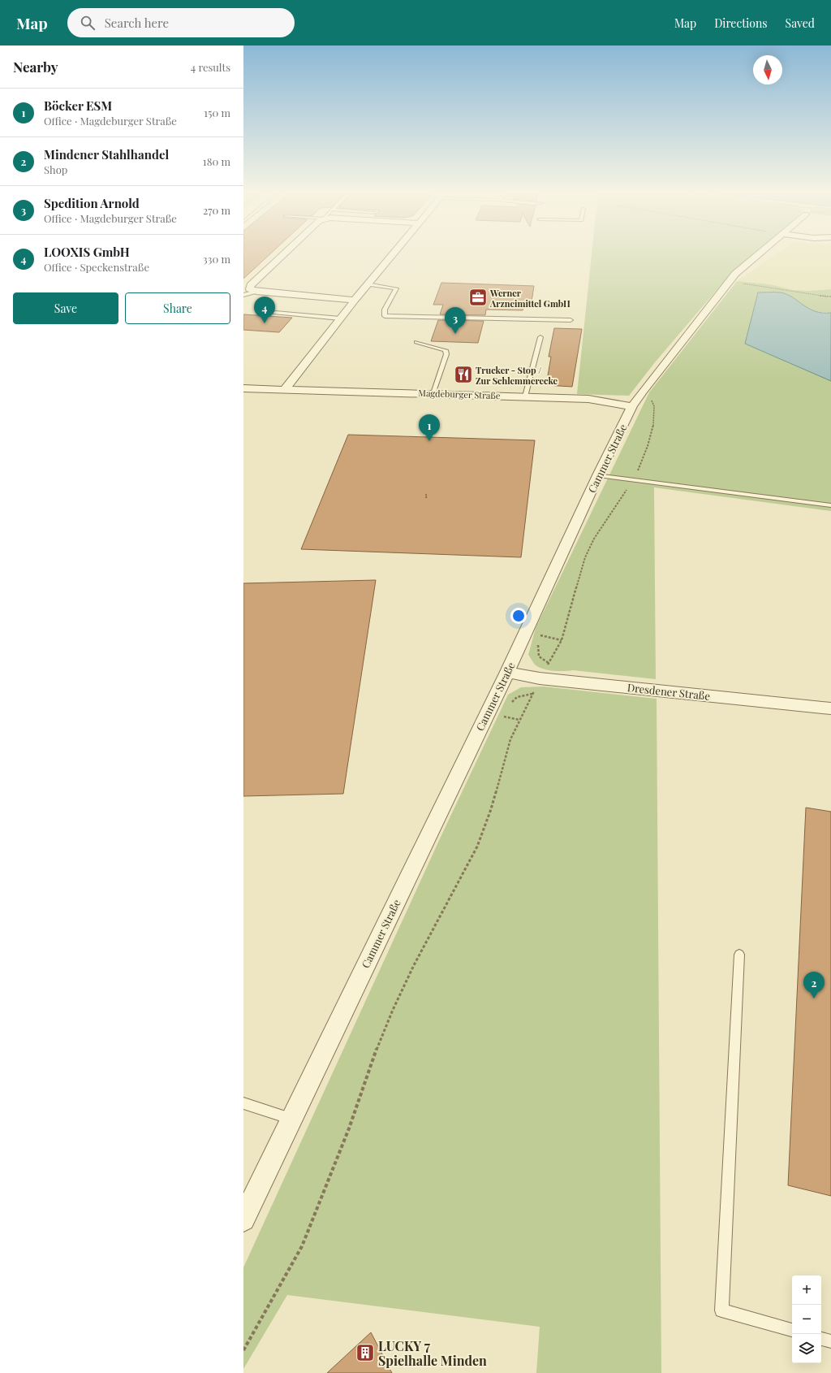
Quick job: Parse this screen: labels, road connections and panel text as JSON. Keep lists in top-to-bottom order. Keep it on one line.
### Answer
{"streets":{"street":["Magdeburger Straße","Cammer Straße","Dresdener Straße"]},"crossings":[["Magdeburger Straße","Cammer Straße"],["Cammer Straße","Dresdener Straße"]],"places":{"office":["Werner Arzneimittel GmbH"],"restaurant":["Trucker - Stop / Zur Schlemmerecke"],"building":["LUCKY 7 Spielhalle Minden"]},"house_numbers":["1"],"north":"bottom","page":{"header":"Map","search":"Search here","nav":["Map","Directions","Saved"],"heading":["Nearby","4 results"],"list":[{"mark":"1","name":"Böcker ESM","note":"Office · Magdeburger Straße","value":"150 m"},{"mark":"2","name":"Mindener Stahlhandel","note":"Shop","value":"180 m"},{"mark":"3","name":"Spedition Arnold","note":"Office · Magdeburger Straße","value":"270 m"},{"mark":"4","name":"LOOXIS GmbH","note":"Office · Speckenstraße","value":"330 m"}],"buttons":["Save","Share"],"pins":["4","3","1","2"],"map_buttons":["+","−"]}}
